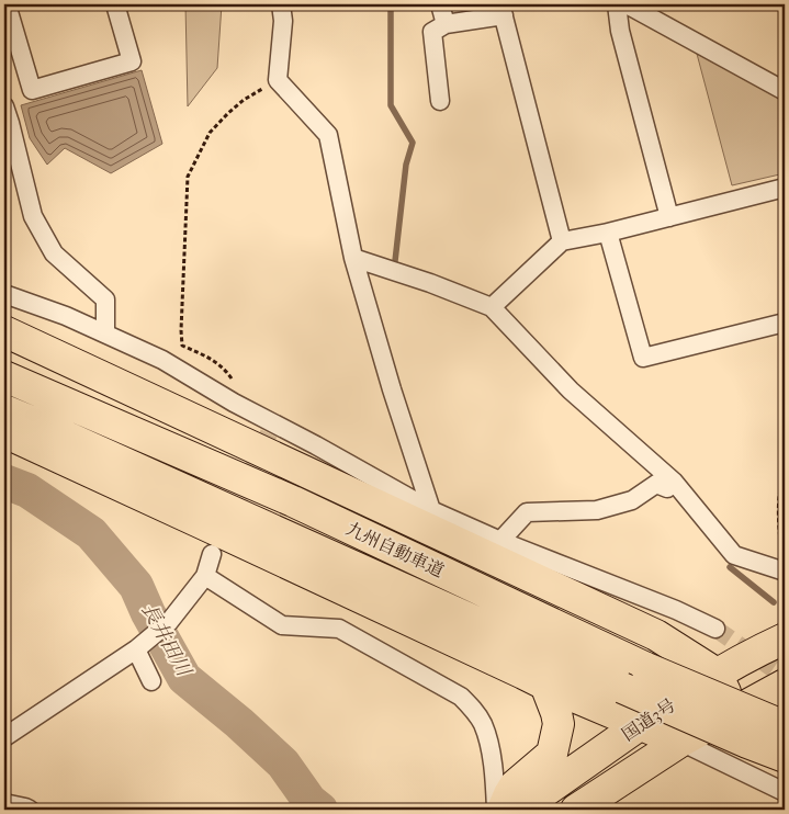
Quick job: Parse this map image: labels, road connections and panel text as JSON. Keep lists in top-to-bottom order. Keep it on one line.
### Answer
{"streets":{"highway":["九州自動車道","国道3号"]},"water":["長井田川"]}
